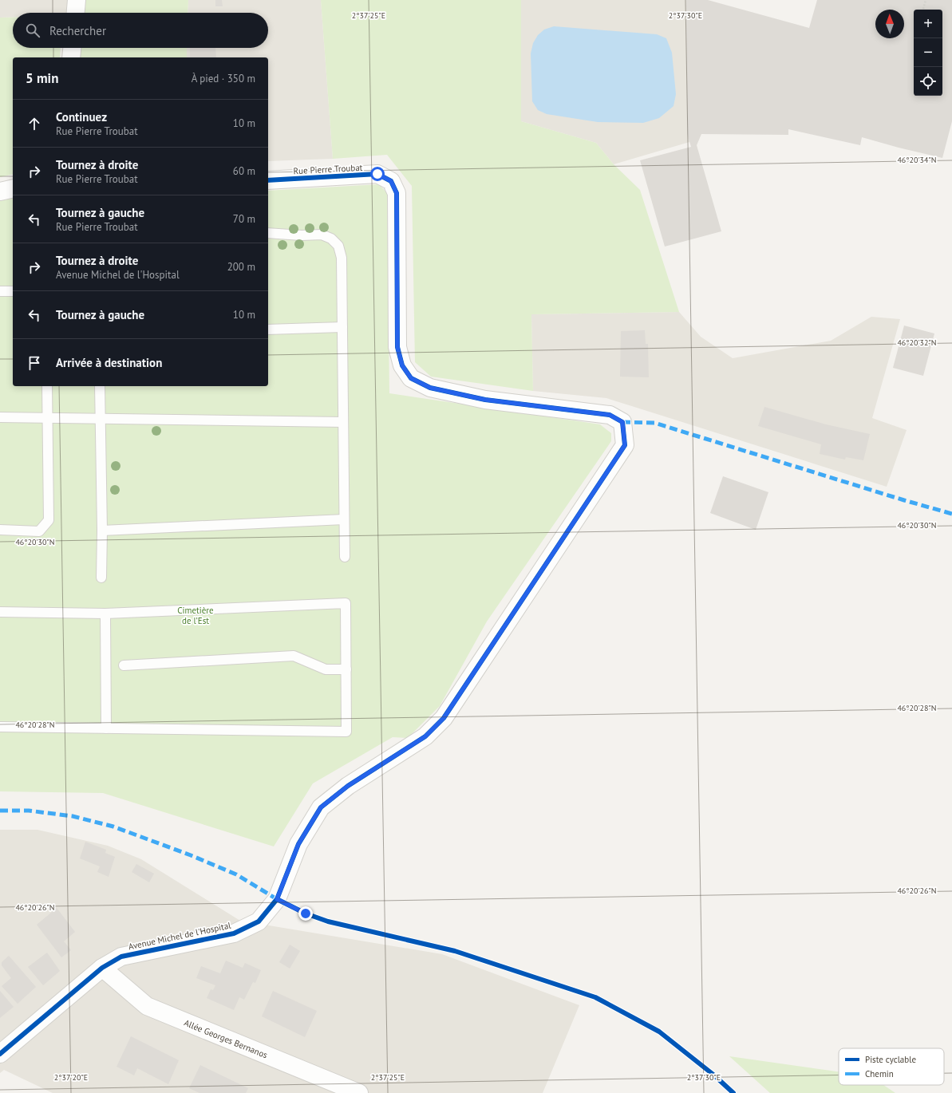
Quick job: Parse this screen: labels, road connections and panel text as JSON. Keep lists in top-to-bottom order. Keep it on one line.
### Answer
{"streets":{"street":["Rue Pierre Troubat","Avenue Michel de l'Hospital","Allée Georges Bernanos"]},"crossings":[["Rue Pierre Troubat","Avenue Michel de l'Hospital"],["Avenue Michel de l'Hospital","Allée Georges Bernanos"]],"parks":["Cimetière de l’Est"],"legend":["Piste cyclable","Chemin"],"north":"top","page":{"map_buttons":["+","−"],"search":"Rechercher","heading":["5 min","À pied · 350 m"],"list":[["Continuez","Rue Pierre Troubat","10 m"],["Tournez à droite","Rue Pierre Troubat","60 m"],["Tournez à gauche","Rue Pierre Troubat","70 m"],["Tournez à droite","Avenue Michel de l'Hospital","200 m"],["Tournez à gauche","10 m"],"Arrivée à destination"]},"coordinates":["2°37'25\"E","2°37'30\"E","46°20'34\"N","46°20'32\"N","46°20'30\"N","46°20'28\"N","46°20'26\"N","2°37'20\"E"]}
